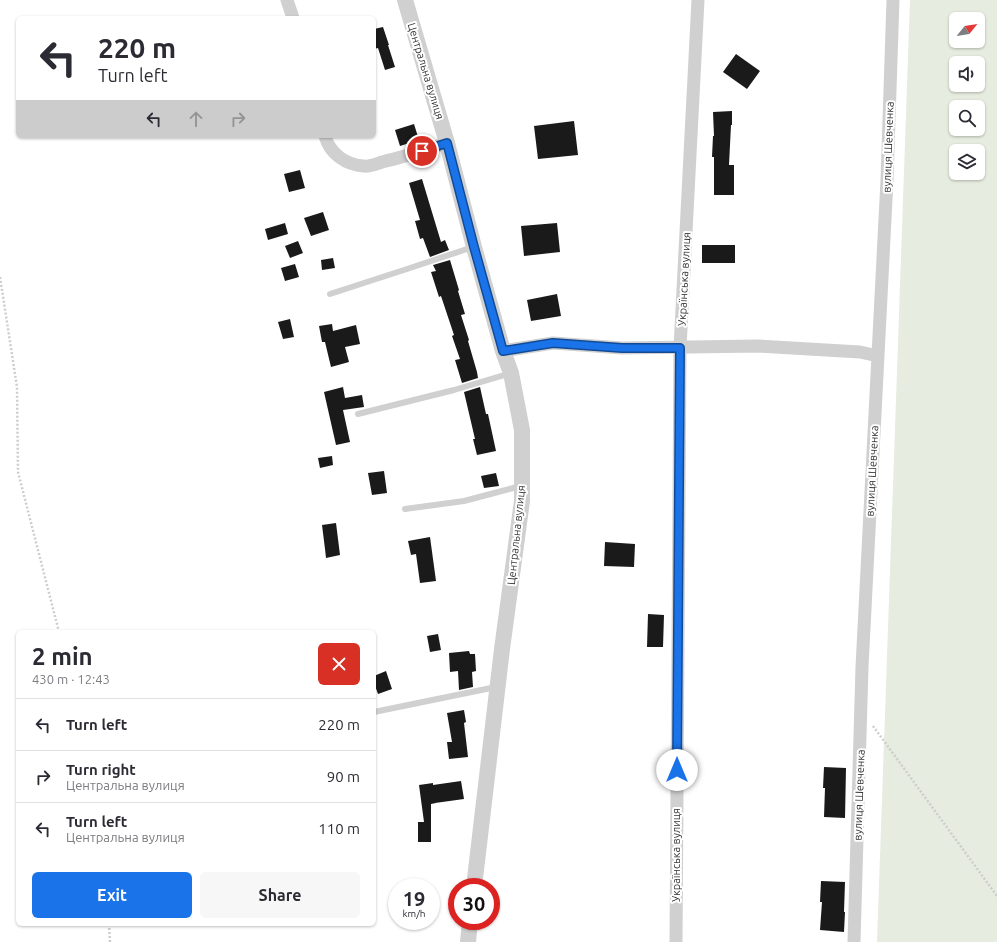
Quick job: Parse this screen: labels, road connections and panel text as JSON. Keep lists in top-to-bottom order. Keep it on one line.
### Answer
{"streets":{"street":["Центральна вулиця","вулиця Шевченка","Українська вулиця"]},"north":"top right","page":{"turn":["220 m","Turn left"],"heading":["2 min","430 m · 12:43"],"list":[{"name":"Turn left","value":"220 m"},{"name":"Turn right","note":"Центральна вулиця","value":"90 m"},{"name":"Turn left","note":"Центральна вулиця","value":"110 m"}],"buttons":["Exit","Share"],"speed":"19 km/h","limit":"30"}}
